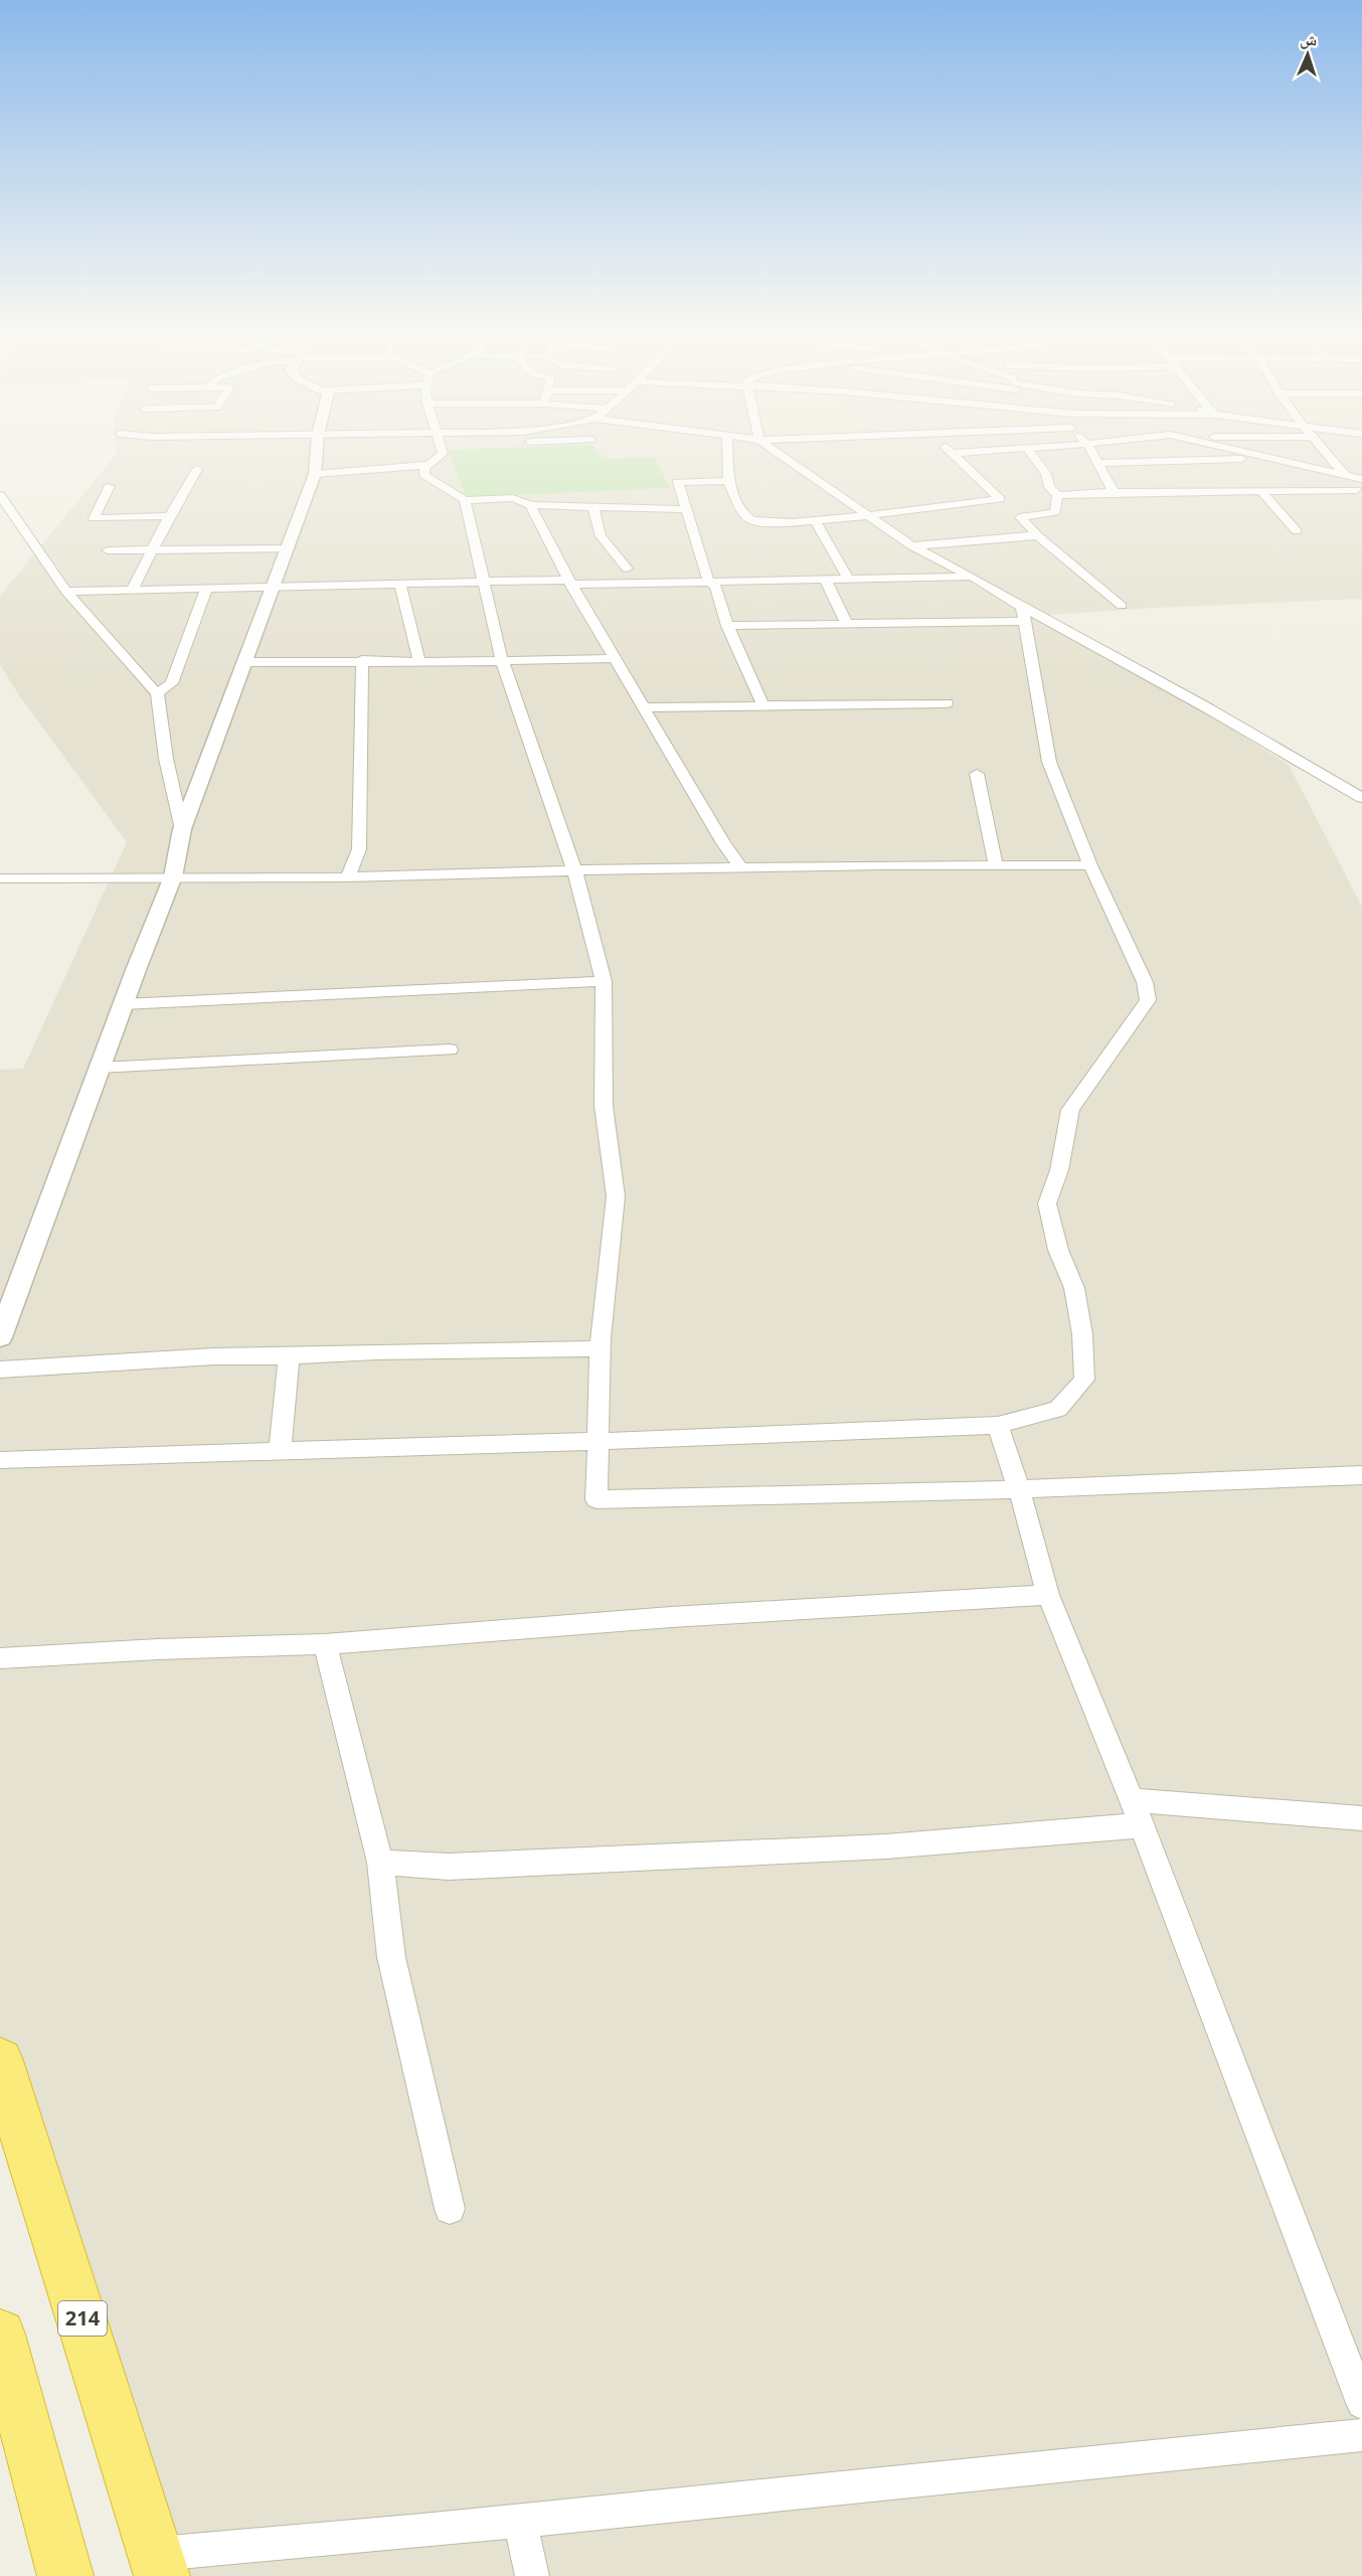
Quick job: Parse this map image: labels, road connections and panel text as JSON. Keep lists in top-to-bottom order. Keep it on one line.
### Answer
{"streets":{"highway":["214"]},"north":"top"}
